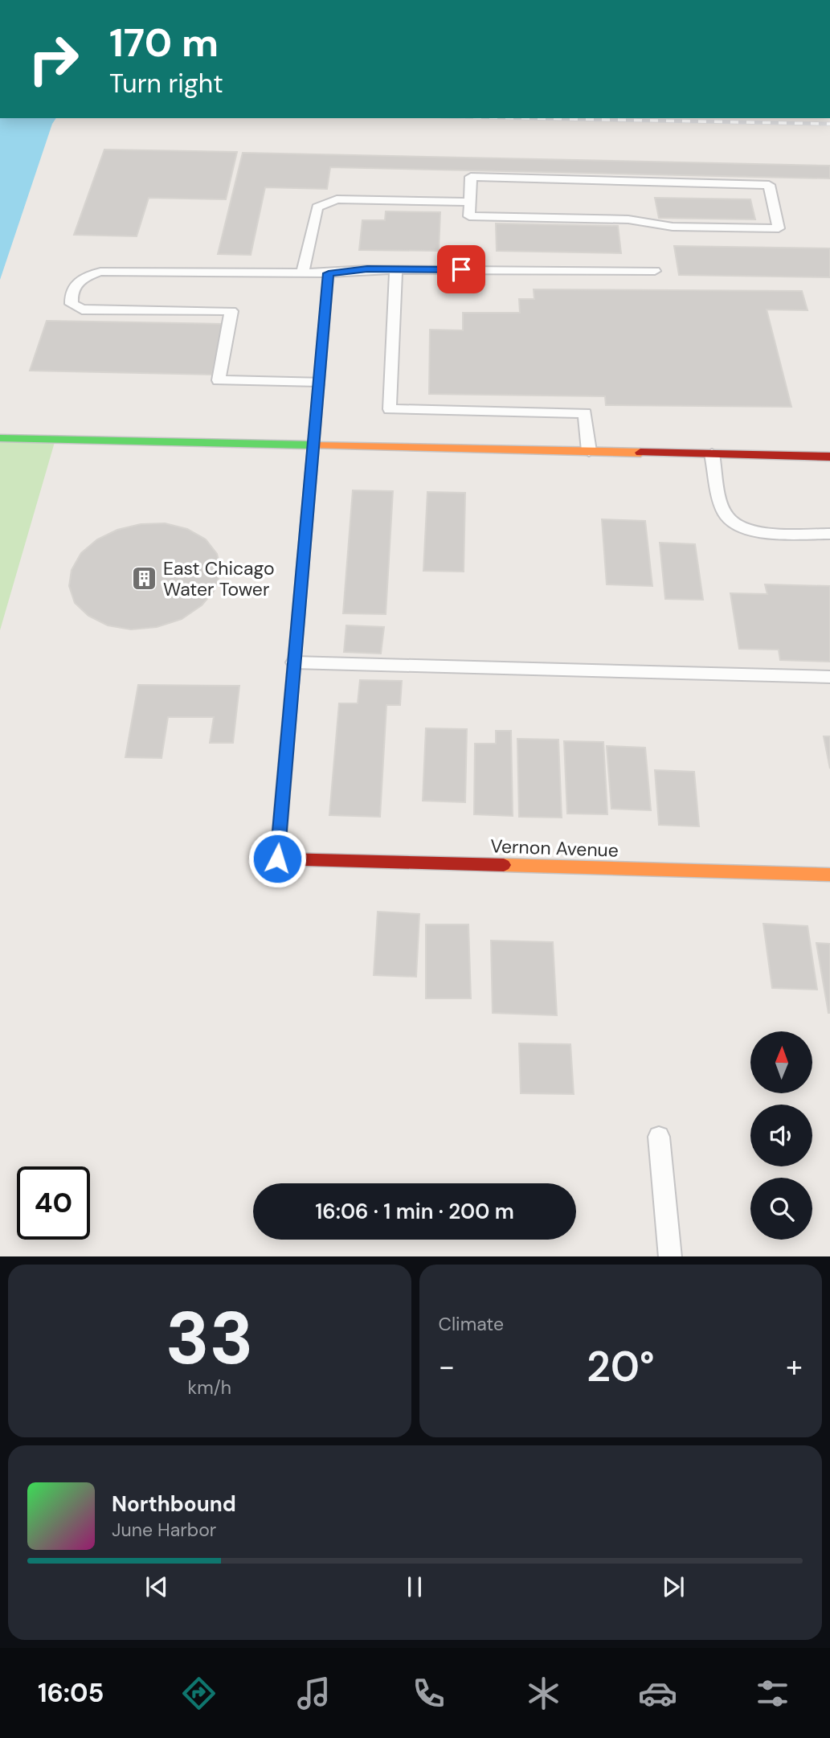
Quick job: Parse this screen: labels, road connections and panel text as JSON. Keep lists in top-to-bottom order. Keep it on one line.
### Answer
{"streets":{"street":["Vernon Avenue"]},"places":{"building":["East Chicago Water Tower"]},"north":"top","page":{"turn":["170 m","Turn right"],"limit":"40","trip":"16:06 · 1 min · 200 m","tile":[["33","km/h"],"Climate"],"heat":["−","20°","+"],"song":["Northbound","June Harbor"],"tabs":"16:05"}}
